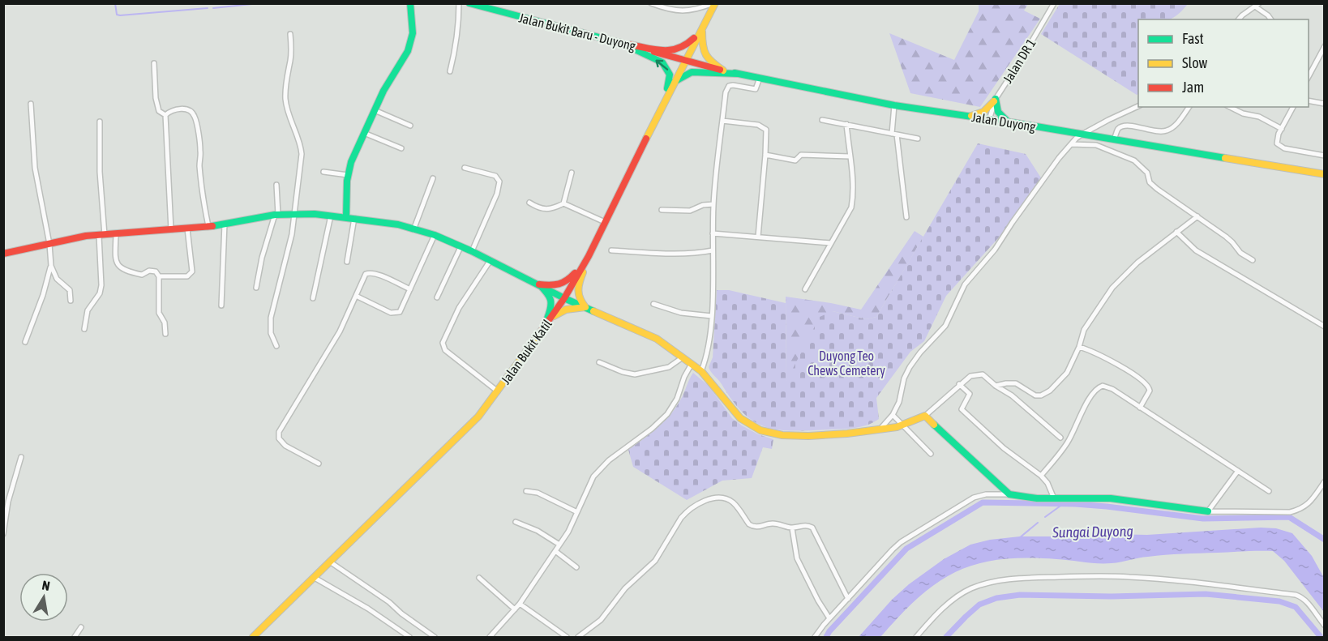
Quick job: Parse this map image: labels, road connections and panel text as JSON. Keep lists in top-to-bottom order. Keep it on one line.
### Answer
{"streets":{"main road":["Jalan Bukit Baru - Duyong","Jalan Duyong","Jalan Bukit Katil"],"street":["Jalan DR 1"]},"crossings":[["Jalan Bukit Baru - Duyong","Jalan Duyong"],["Jalan Bukit Baru - Duyong","Jalan Bukit Katil"],["Jalan DR 1","Jalan Duyong"],["Jalan Duyong","Jalan Bukit Katil"]],"water":["Sungai Duyong"],"parks":["Duyong Teo Chews Cemetery"],"legend":["Fast","Slow","Jam"],"north":"top"}
